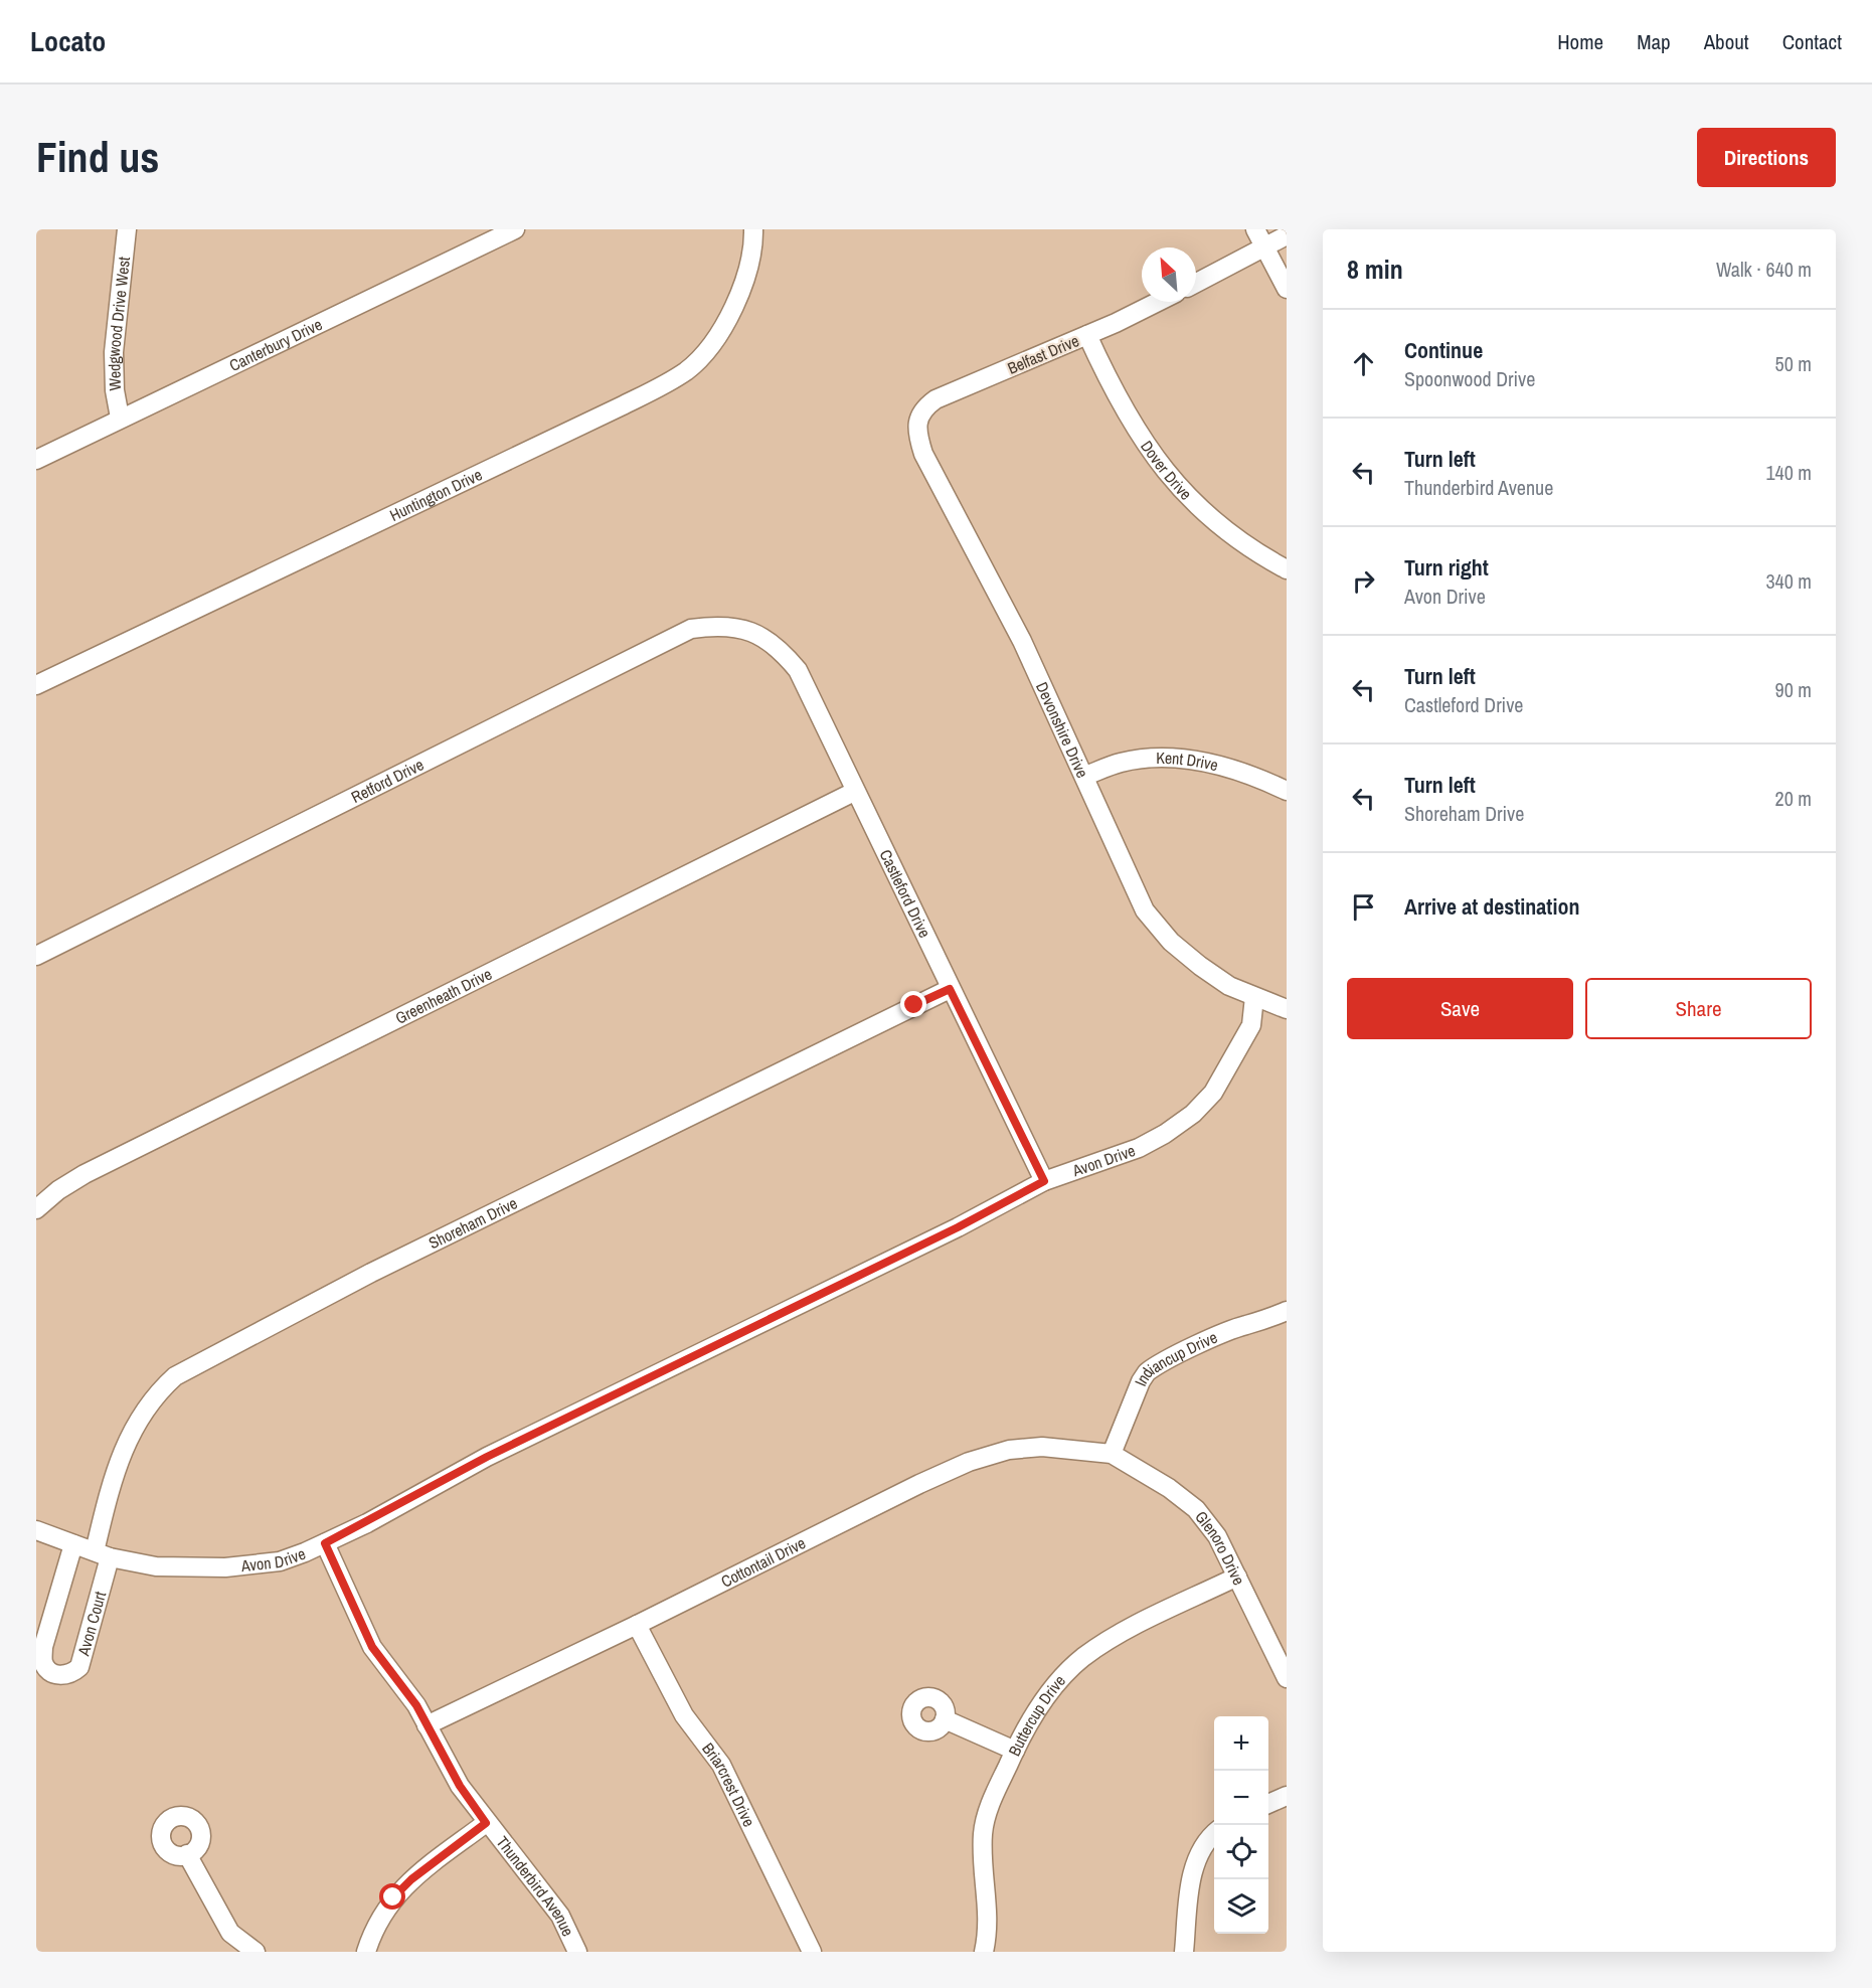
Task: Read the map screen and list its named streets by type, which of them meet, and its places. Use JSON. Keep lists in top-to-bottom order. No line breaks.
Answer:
{"streets":{"street":["Wedgwood Drive West","Canterbury Drive","Belfast Drive","Dover Drive","Huntington Drive","Devonshire Drive","Kent Drive","Retford Drive","Castleford Drive","Greenheath Drive","Avon Drive","Shoreham Drive","Indiancup Drive","Glenoro Drive","Cottontail Drive","Avon Court","Buttercup Drive","Briarcrest Drive","Thunderbird Avenue"]},"crossings":[["Wedgwood Drive West","Canterbury Drive"],["Belfast Drive","Dover Drive"],["Belfast Drive","Devonshire Drive"],["Devonshire Drive","Kent Drive"],["Devonshire Drive","Avon Drive"],["Retford Drive","Castleford Drive"],["Castleford Drive","Greenheath Drive"],["Castleford Drive","Avon Drive"],["Castleford Drive","Shoreham Drive"],["Avon Drive","Shoreham Drive"],["Avon Drive","Avon Court"],["Avon Drive","Thunderbird Avenue"],["Shoreham Drive","Avon Court"],["Indiancup Drive","Glenoro Drive"],["Indiancup Drive","Cottontail Drive"],["Glenoro Drive","Cottontail Drive"],["Glenoro Drive","Buttercup Drive"],["Cottontail Drive","Briarcrest Drive"],["Cottontail Drive","Thunderbird Avenue"]],"north":"top left","page":{"header":"Locato","nav":["Home","Map","About","Contact"],"buttons":["Directions",["Save","Share"]],"title":"Find us","heading":["8 min","Walk · 640 m"],"list":[["Continue","Spoonwood Drive","50 m"],["Turn left","Thunderbird Avenue","140 m"],["Turn right","Avon Drive","340 m"],["Turn left","Castleford Drive","90 m"],["Turn left","Shoreham Drive","20 m"],"Arrive at destination"],"map_buttons":["+","−"]}}
